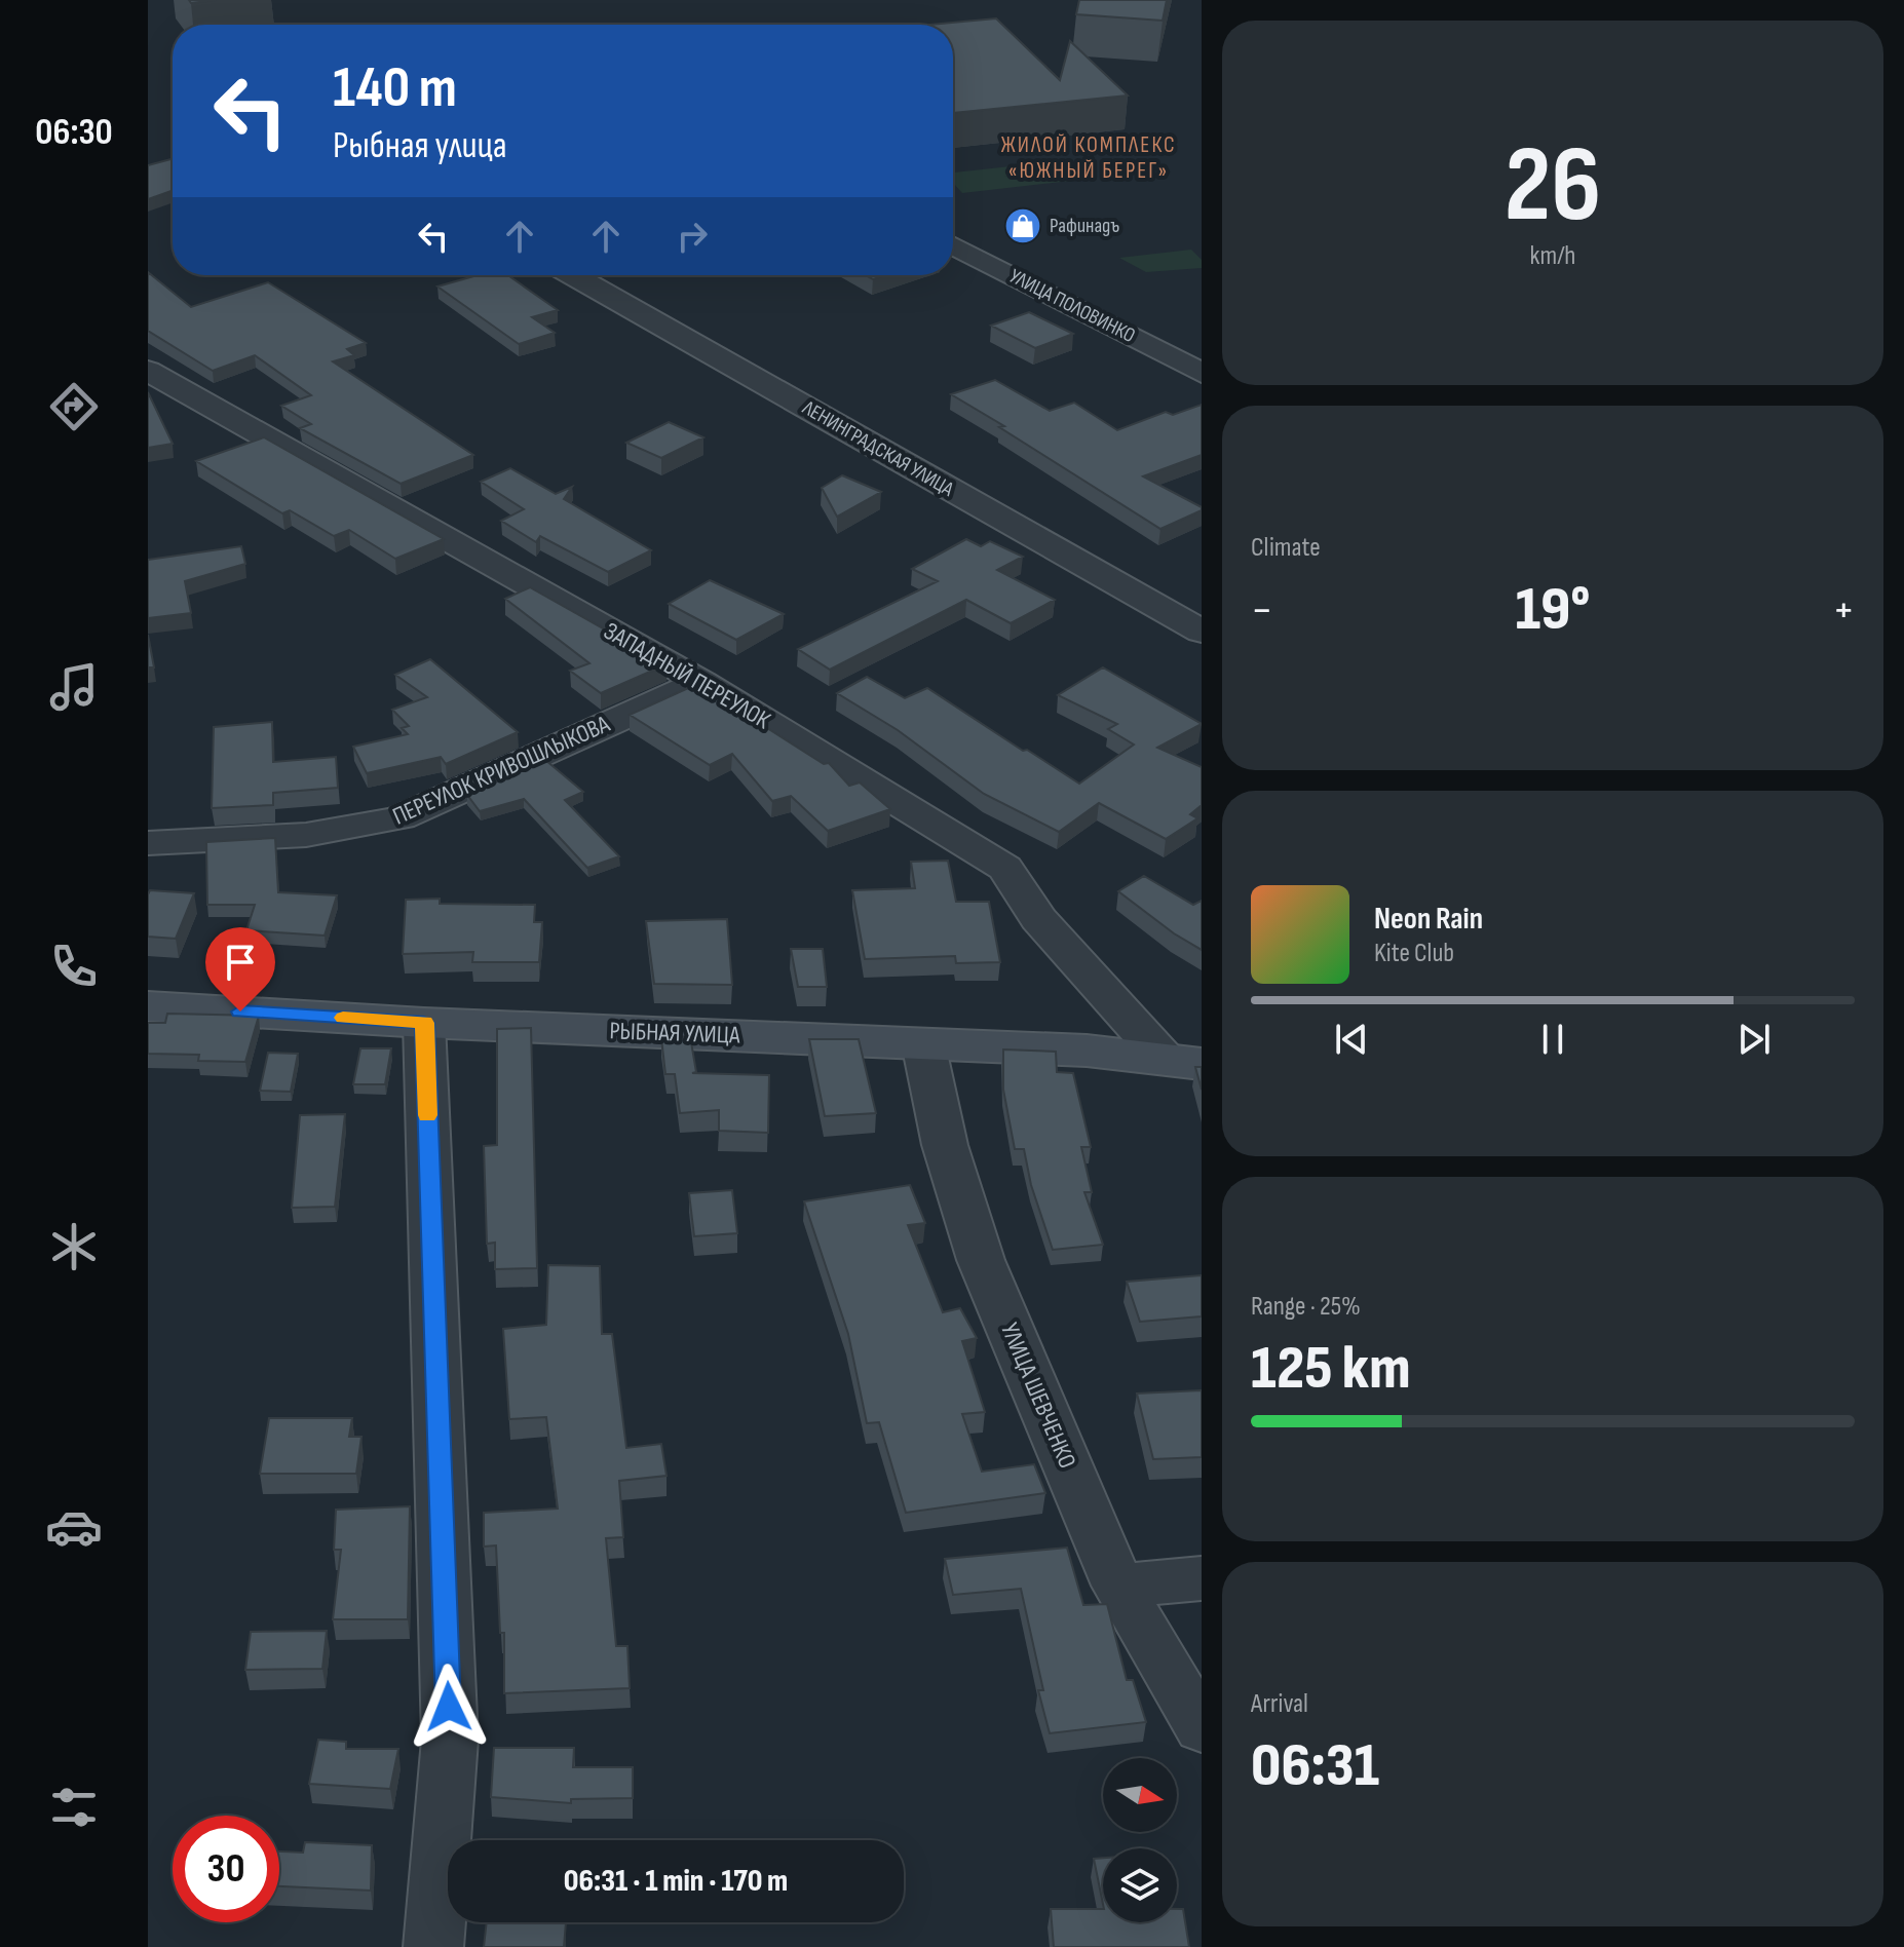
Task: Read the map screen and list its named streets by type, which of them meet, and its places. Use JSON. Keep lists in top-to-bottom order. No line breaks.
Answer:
{"streets":{"street":["УЛИЦА ПОЛОВИНКО","ЛЕНИНГРАДСКАЯ УЛИЦА","ЗАПАДНЫЙ ПЕРЕУЛОК","ПЕРЕУЛОК КРИВОШЛЫКОВА","РЫБНАЯ УЛИЦА","УЛИЦА ШЕВЧЕНКО"]},"crossings":[["ЗАПАДНЫЙ ПЕРЕУЛОК","ПЕРЕУЛОК КРИВОШЛЫКОВА"],["ЗАПАДНЫЙ ПЕРЕУЛОК","РЫБНАЯ УЛИЦА"],["РЫБНАЯ УЛИЦА","УЛИЦА ШЕВЧЕНКО"]],"districts":["ЖИЛОЙ КОМПЛЕКС «ЮЖНЫЙ БЕРЕГ»"],"places":{"shop":["Рафинадъ"]},"north":"right","page":{"tabs":"06:30","tile":[["26","km/h"],"Climate",["Range · 25%","125 km"],["Arrival","06:31"]],"turn":["140 m","Рыбная улица"],"heat":["−","19°","+"],"song":["Neon Rain","Kite Club"],"limit":"30","trip":"06:31 · 1 min · 170 m"}}
